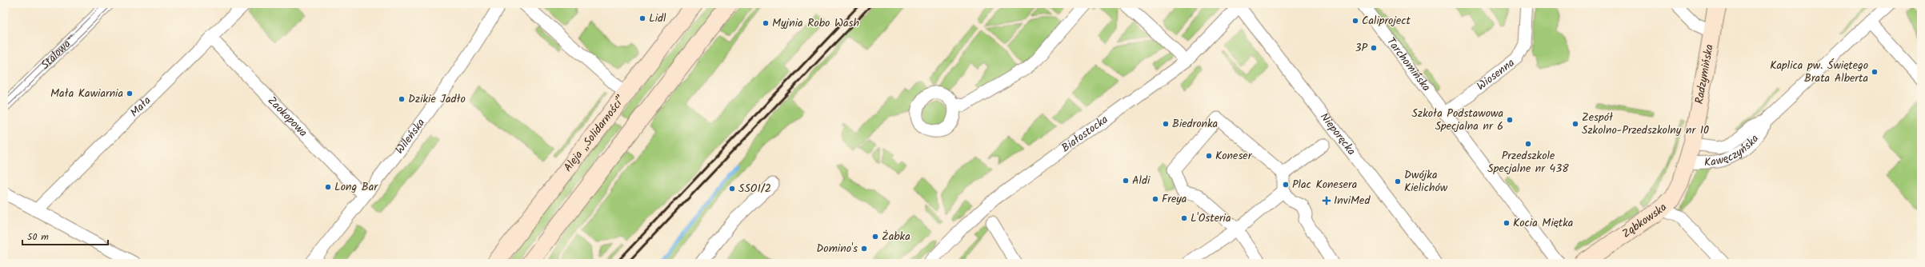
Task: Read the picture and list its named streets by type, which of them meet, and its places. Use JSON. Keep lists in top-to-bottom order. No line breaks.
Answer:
{"streets":{"main road":["Radzymińska","Aleja „Solidarności”","Ząbkowska"],"street":["Stalowa","Tarchomińska","Wiosenna","Mała","Zaokopowa","Białostocka","Nieporęcka","Wileńska","Kawęczyńska"]},"crossings":[["Tarchomińska","Wiosenna"],["Radzymińska","Kawęczyńska"],["Radzymińska","Ząbkowska"],["Mała","Zaokopowa"],["Zaokopowa","Wileńska"],["Białostocka","Nieporęcka"],["Kawęczyńska","Ząbkowska"]],"places":{"other":["Lidl","Caliproject","Myjnia Robo Wash","3P","Kaplica pw. Świętego Brata Alberta","Mała Kawiarnia","Dzikie Jadło","Szkoła Podstawowa Specjalna nr 6","Biedronka","Zespół Szkolno-Przedszkolny nr 10","Przedszkole Specjalne nr 438","Koneser","Aldi","Dwójka Kielichów","Plac Konesera","Long Bar","SSO1/2","Freya","L'Osteria","Kocia Miętka","Żabka","Domino's"],"health":["InviMed"]},"scale_bar":"50 m"}
